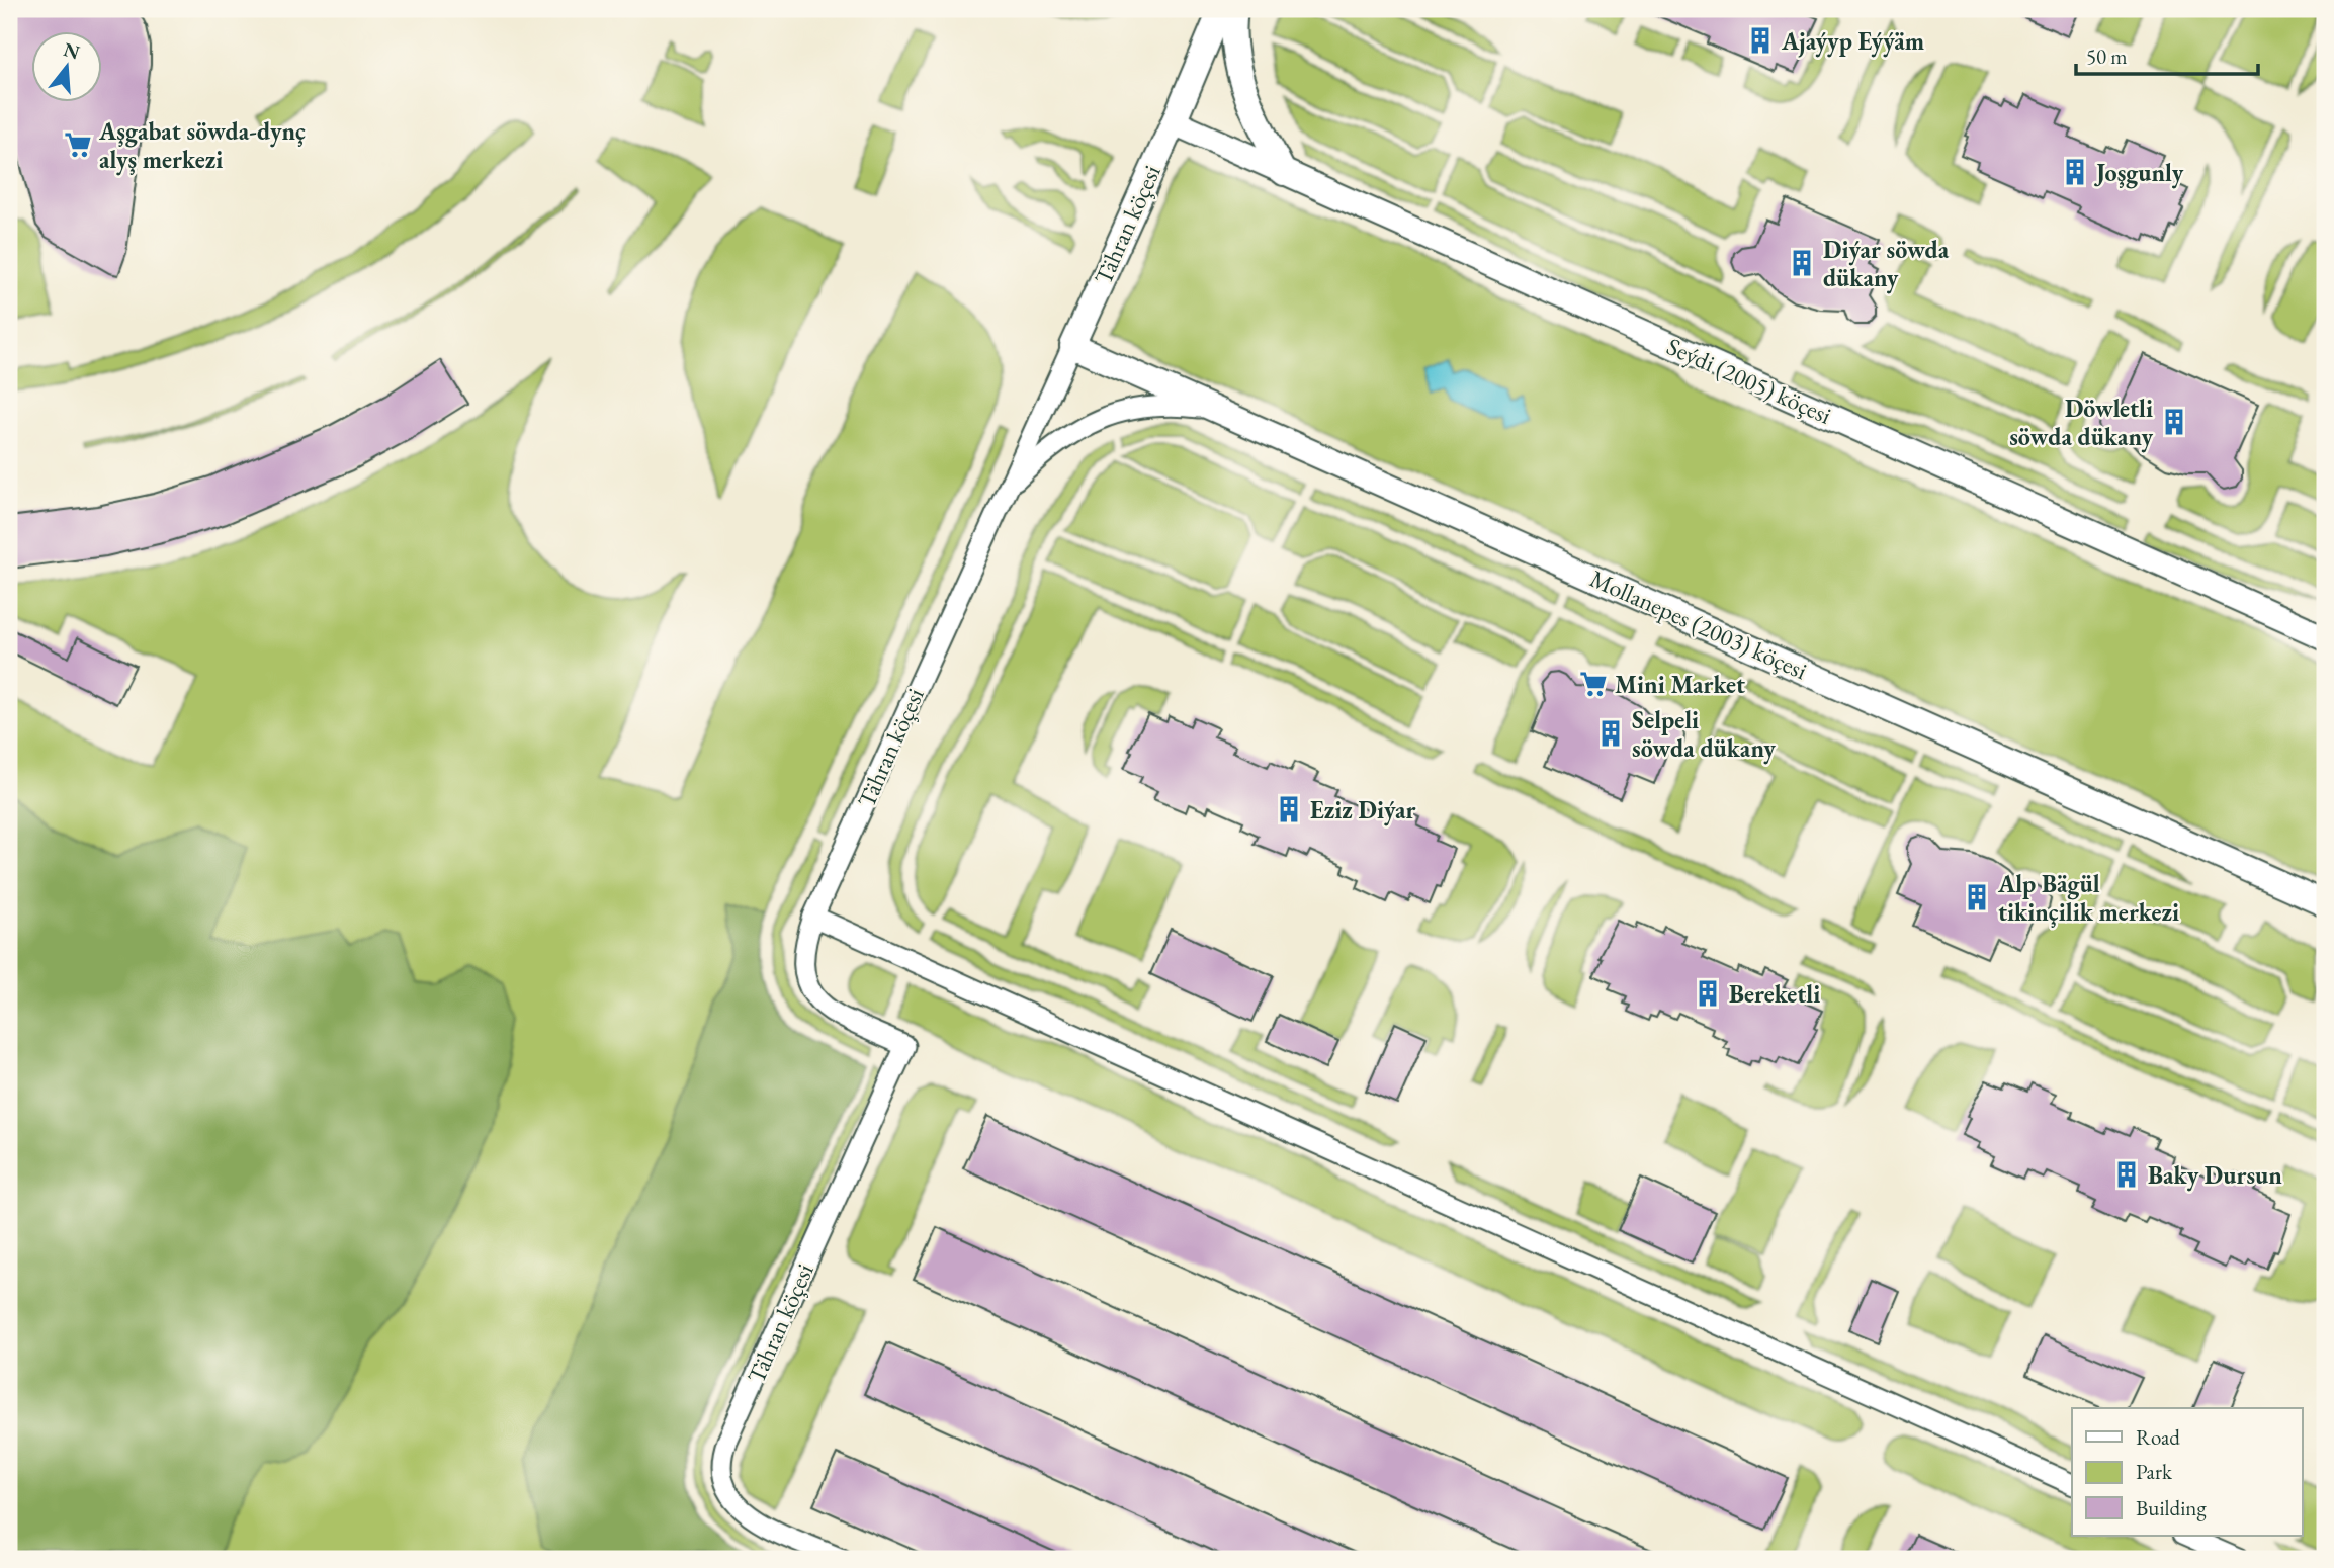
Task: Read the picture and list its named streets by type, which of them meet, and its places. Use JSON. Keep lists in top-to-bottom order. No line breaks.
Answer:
{"streets":{"street":["Tähran köçesi","Seýdi (2005) köçesi","Mollanepes (2003) köçesi"]},"crossings":[["Tähran köçesi","Seýdi (2005) köçesi"],["Tähran köçesi","Mollanepes (2003) köçesi"]],"places":{"building":["Ajaýyp Eýýäm","Joşgunly","Diýar söwda dükany","Döwletli söwda dükany","Selpeli söwda dükany","Eziz Diýar","Alp Bägül tikinçilik merkezi","Bereketli","Baky Dursun"],"supermarket":["Aşgabat söwda-dynç alyş merkezi","Mini Market"]},"legend":["Road","Park","Building"],"scale_bar":"50 m","north":"top"}
